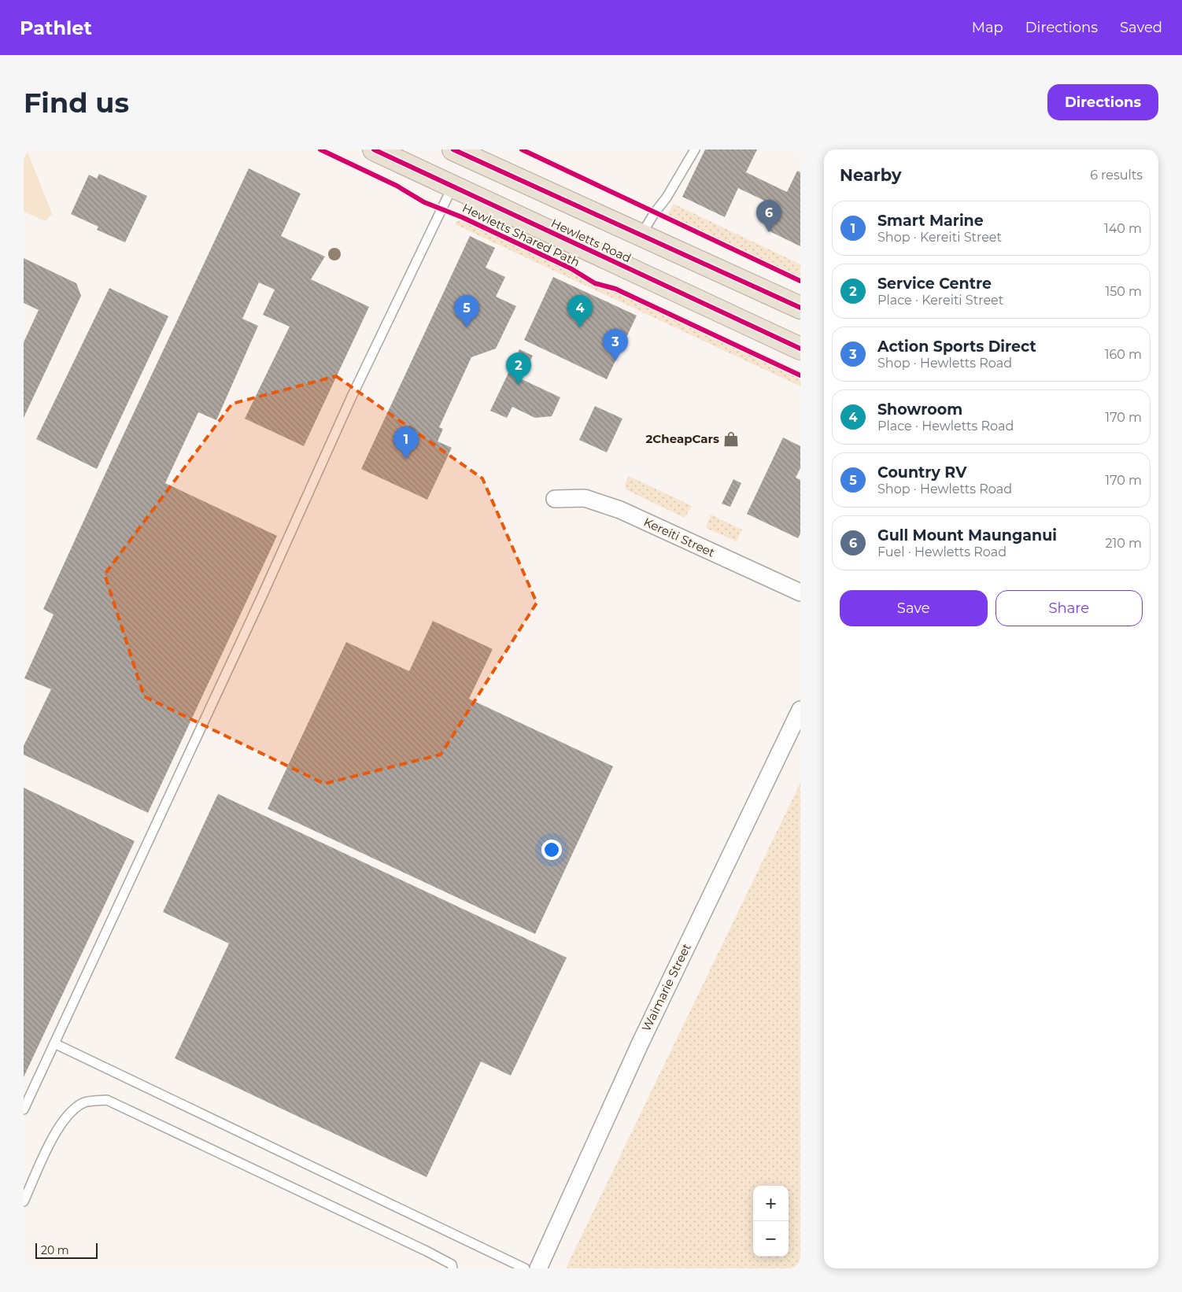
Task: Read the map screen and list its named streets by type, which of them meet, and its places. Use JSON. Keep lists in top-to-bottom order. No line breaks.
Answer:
{"streets":{"highway":["Hewletts Road"],"street":["Kereiti Street","Waimarie Street"],"cycle path":["Hewletts Shared Path"]},"places":{"shop":["2CheapCars"]},"scale_bar":"20 m","page":{"header":"Pathlet","nav":["Map","Directions","Saved"],"buttons":["Directions",["Save","Share"]],"title":"Find us","heading":["Nearby","6 results"],"pins":["6","4","5","3","2","1"],"list":[{"mark":"1","name":"Smart Marine","note":"Shop · Kereiti Street","value":"140 m"},{"mark":"2","name":"Service Centre","note":"Place · Kereiti Street","value":"150 m"},{"mark":"3","name":"Action Sports Direct","note":"Shop · Hewletts Road","value":"160 m"},{"mark":"4","name":"Showroom","note":"Place · Hewletts Road","value":"170 m"},{"mark":"5","name":"Country RV","note":"Shop · Hewletts Road","value":"170 m"},{"mark":"6","name":"Gull Mount Maunganui","note":"Fuel · Hewletts Road","value":"210 m"}],"map_buttons":["+","−"],"scale":"20 m"}}
